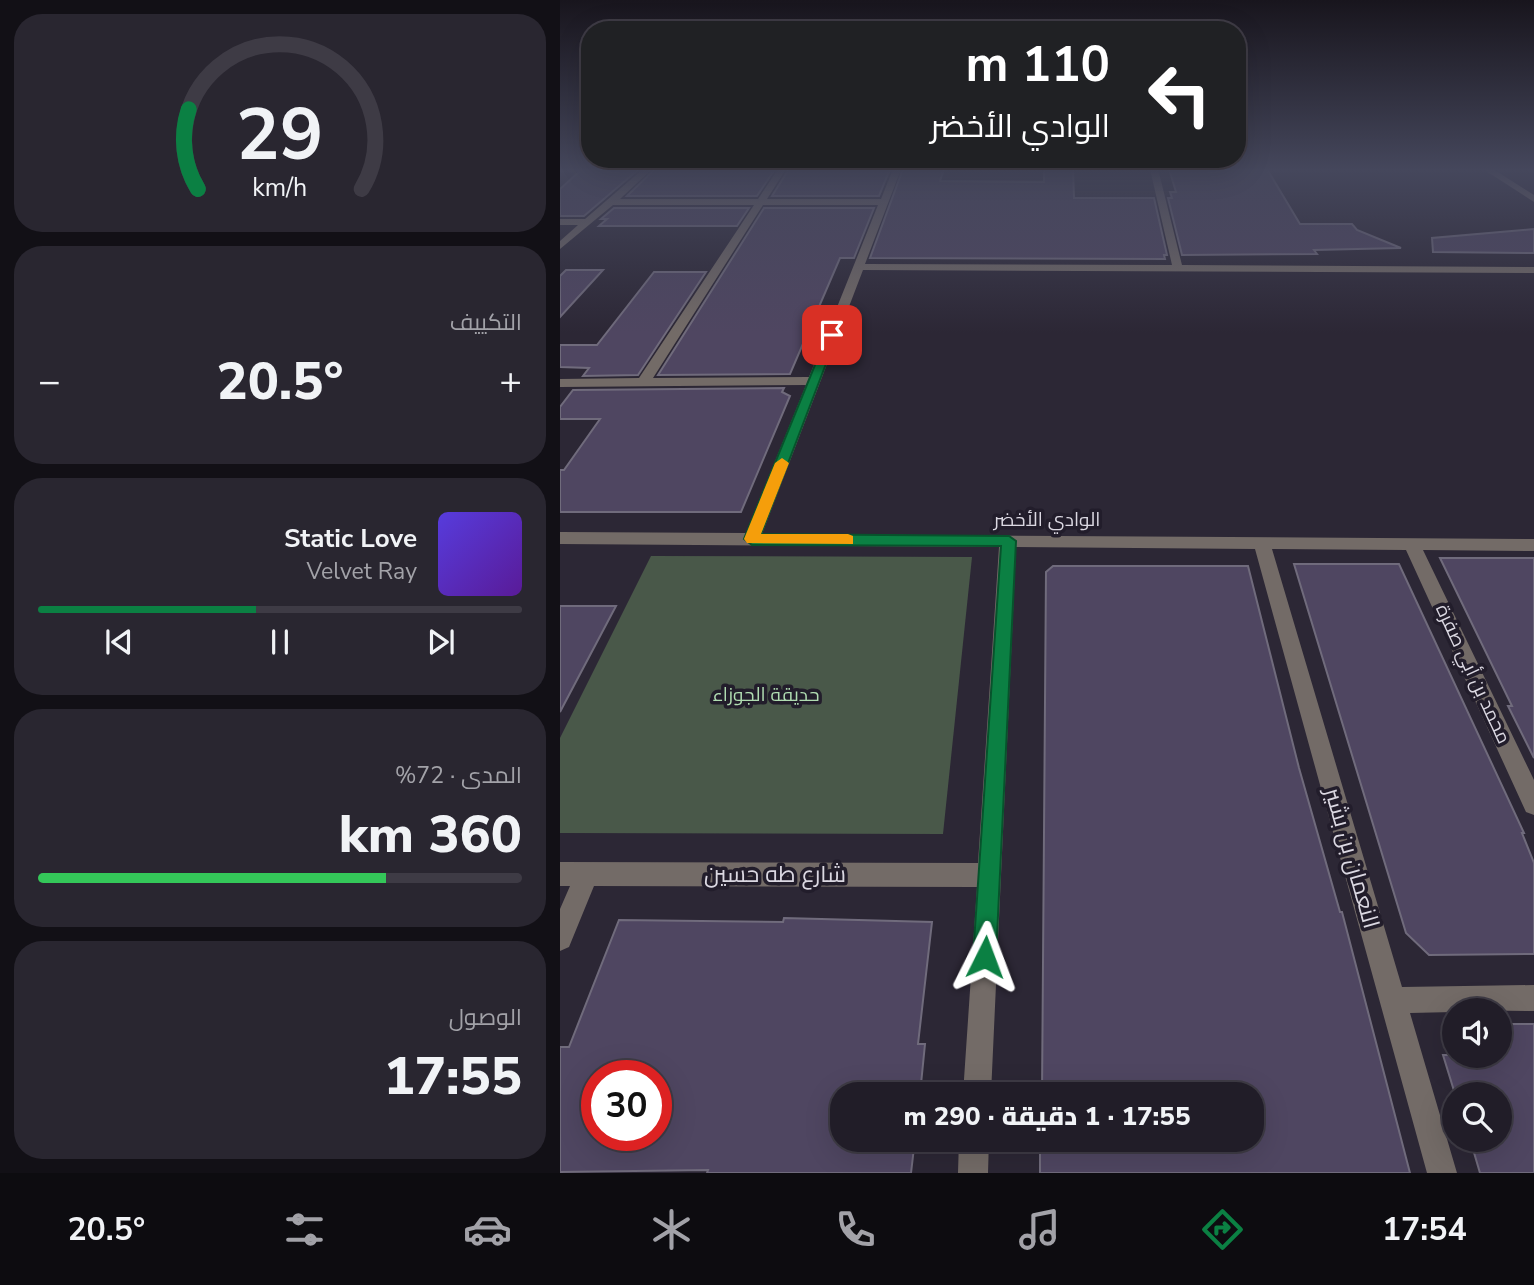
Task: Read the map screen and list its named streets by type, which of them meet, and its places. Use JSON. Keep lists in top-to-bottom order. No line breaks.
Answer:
{"streets":{"street":["الوادي الأخضر","محمد بن أبي صفرة","النعمان بن بشير","شارع طه حسين"]},"crossings":[["الوادي الأخضر","محمد بن أبي صفرة"],["الوادي الأخضر","النعمان بن بشير"]],"parks":["حديقة الجوزاء"],"page":{"turn":["110 m","الوادي الأخضر"],"tile":["التكييف",["المدى · 72%","360 km"],["الوصول","17:55"]],"heat":["−","20.5°","+"],"song":["Static Love","Velvet Ray"],"limit":"30","trip":"17:55 · 1 دقيقة · 290 m","tabs":["17:54","20.5°"],"gauge":["29","km/h"]}}
